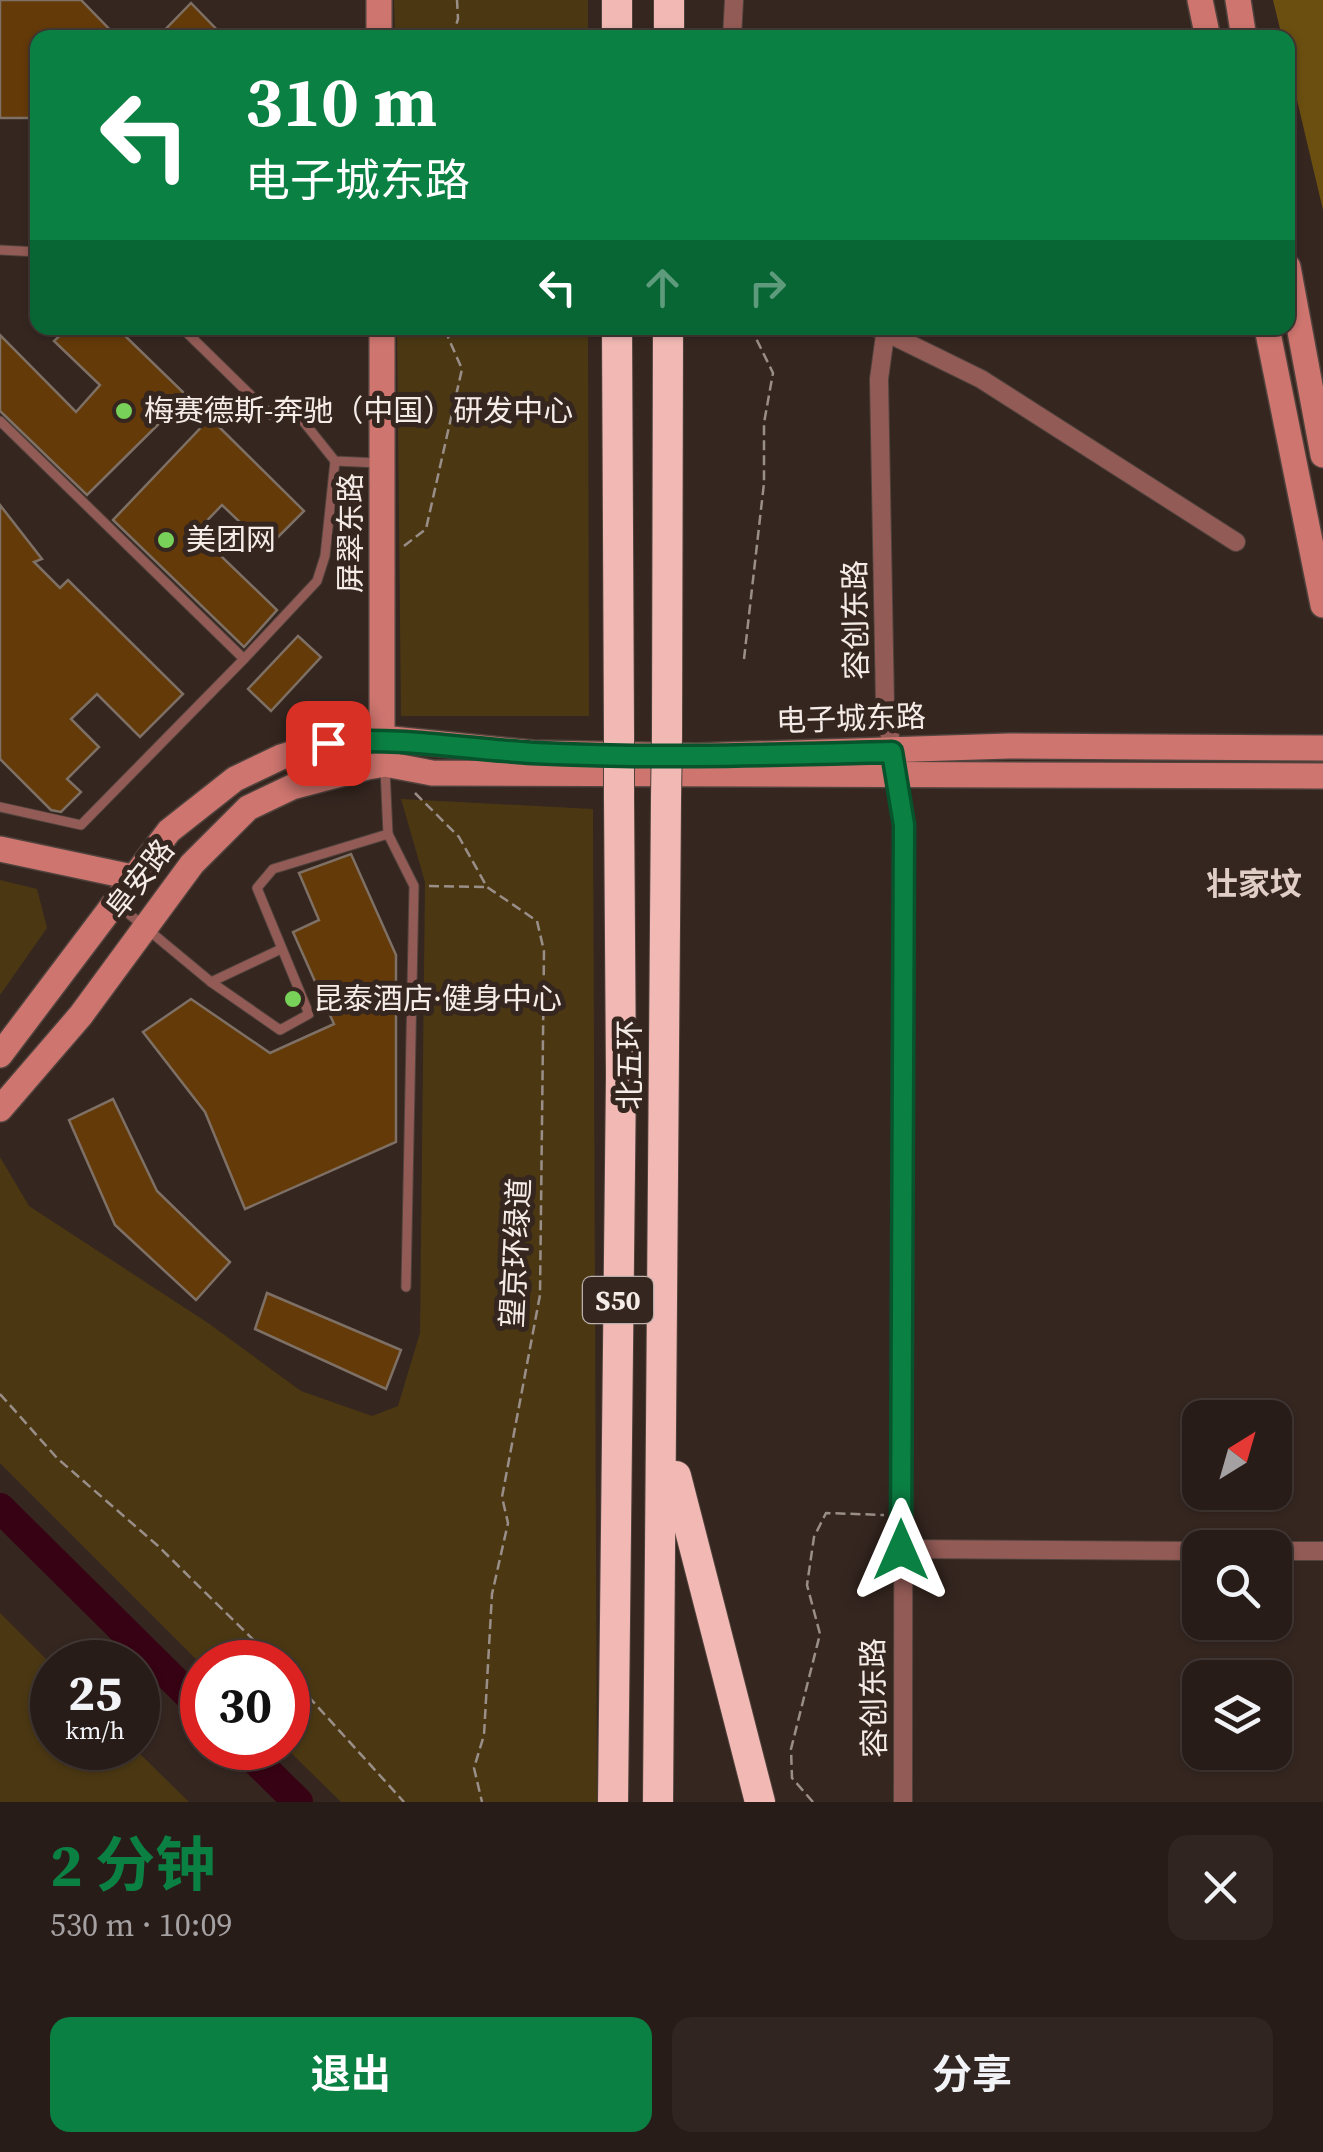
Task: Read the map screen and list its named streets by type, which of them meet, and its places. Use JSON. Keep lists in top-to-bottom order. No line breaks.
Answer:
{"streets":{"highway":["北五环","S50"],"main road":["屏翠东路","电子城东路","阜安路"],"street":["容创东路"],"path":["望京环绿道"]},"crossings":[["屏翠东路","电子城东路"],["屏翠东路","阜安路"],["容创东路","电子城东路"],["电子城东路","阜安路"],["电子城东路","望京环绿道"],["阜安路","望京环绿道"]],"districts":["壮家坟"],"places":["梅赛德斯-奔驰（中国）研发中心","美团网","昆泰酒店·健身中心"],"north":"top right","page":{"turn":["310 m","电子城东路"],"speed":"25 km/h","limit":"30","heading":["2 分钟","530 m · 10:09"],"buttons":["退出","分享"]}}
